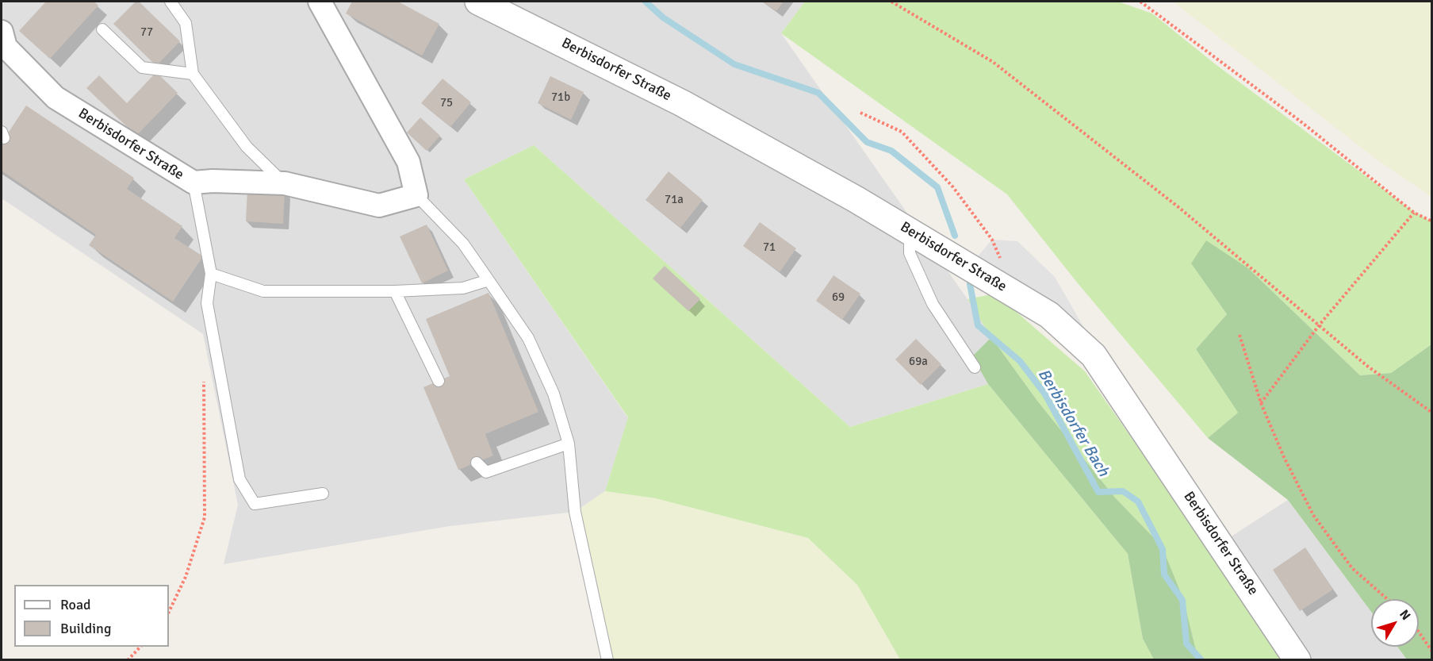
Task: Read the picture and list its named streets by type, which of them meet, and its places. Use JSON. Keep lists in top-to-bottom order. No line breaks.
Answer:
{"streets":{"street":["Berbisdorfer Straße"]},"water":["Berbisdorfer Bach"],"house_numbers":["77","71b","75","71a","71","69","69a"],"legend":["Road","Building"],"north":"top right"}
